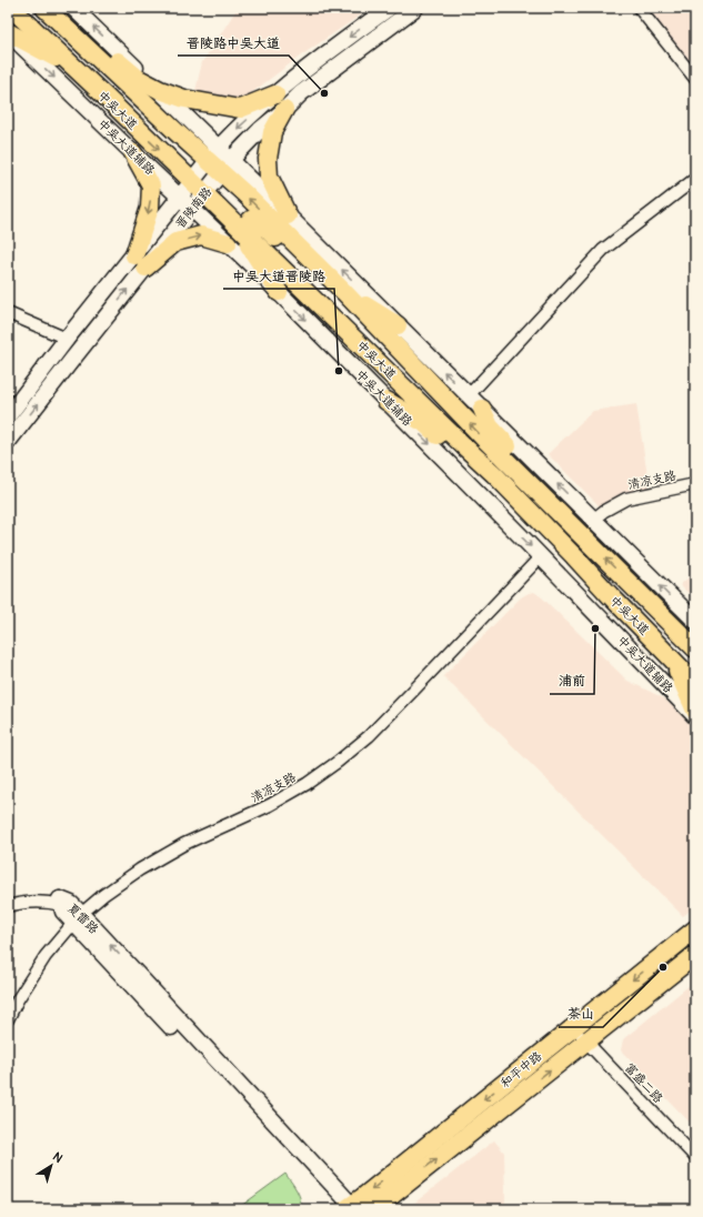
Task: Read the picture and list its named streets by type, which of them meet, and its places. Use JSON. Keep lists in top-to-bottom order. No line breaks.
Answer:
{"streets":{"main road":["中吴大道","中吴大道辅路","晋陵南路","夏雷路","和平中路"],"street":["清凉支路","富盛二路"]},"crossings":[["中吴大道","晋陵南路"],["中吴大道辅路","晋陵南路"],["中吴大道辅路","清凉支路"],["清凉支路","夏雷路"],["夏雷路","和平中路"],["和平中路","富盛二路"]],"places":["晋陵路中吴大道","中吴大道晋陵路","浦前","茶山"],"north":"top right"}
